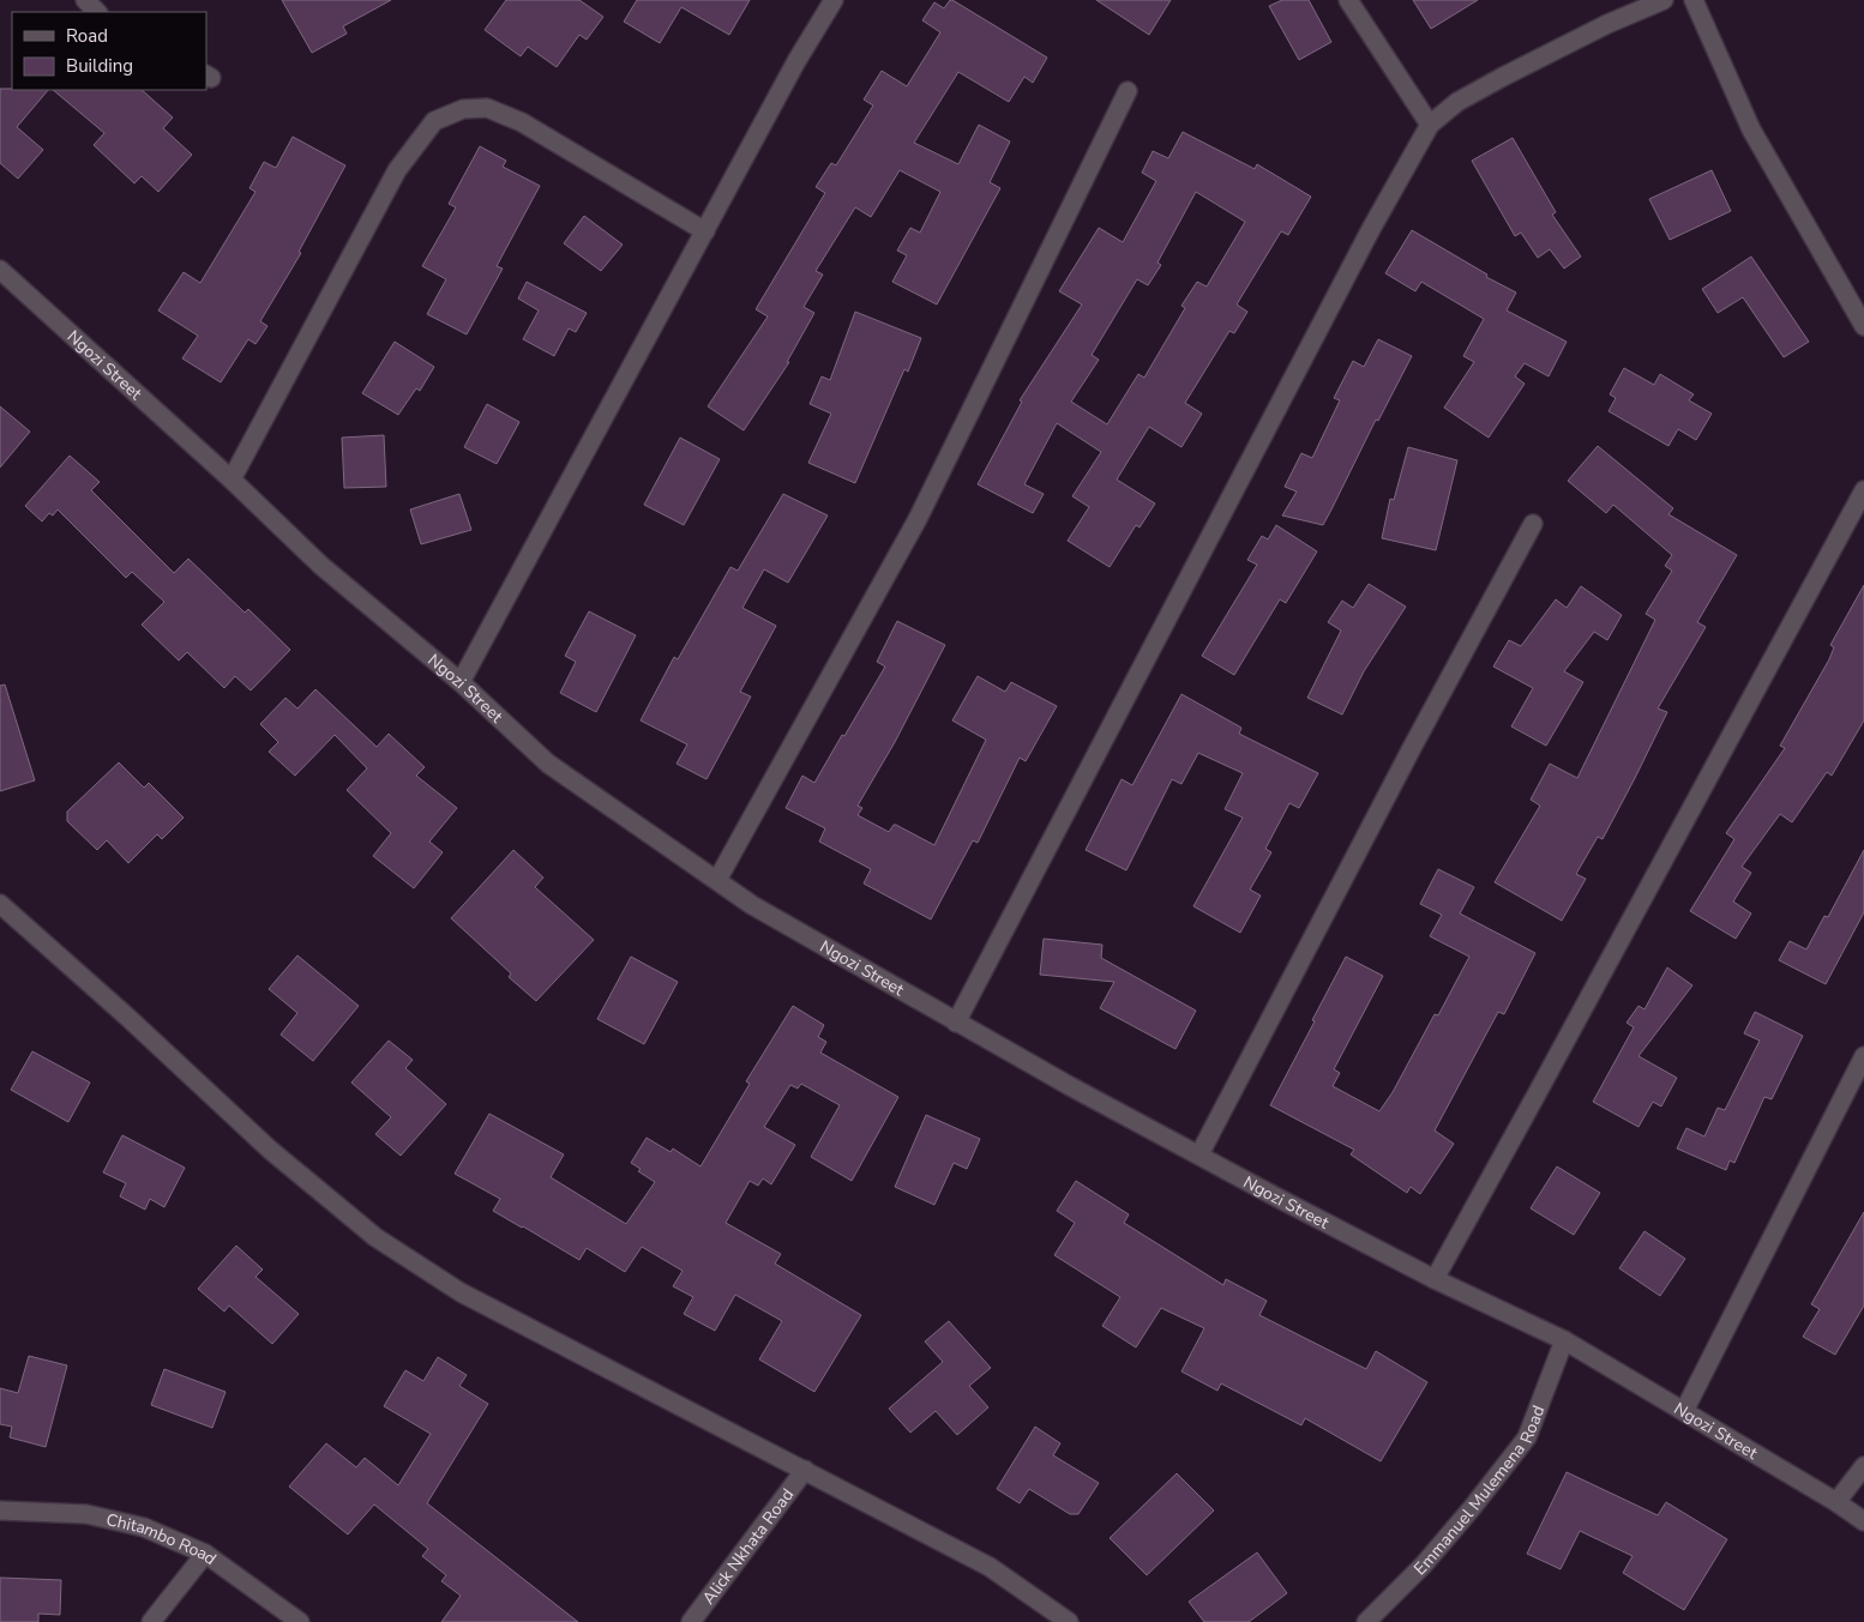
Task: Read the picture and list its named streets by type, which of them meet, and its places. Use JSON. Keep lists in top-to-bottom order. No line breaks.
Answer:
{"streets":{"street":["Ngozi Street","Emmanuel Mulemena Road","Chitambo Road","Alick Nkhata Road"]},"crossings":[["Ngozi Street","Emmanuel Mulemena Road"]],"legend":["Road","Building"]}
